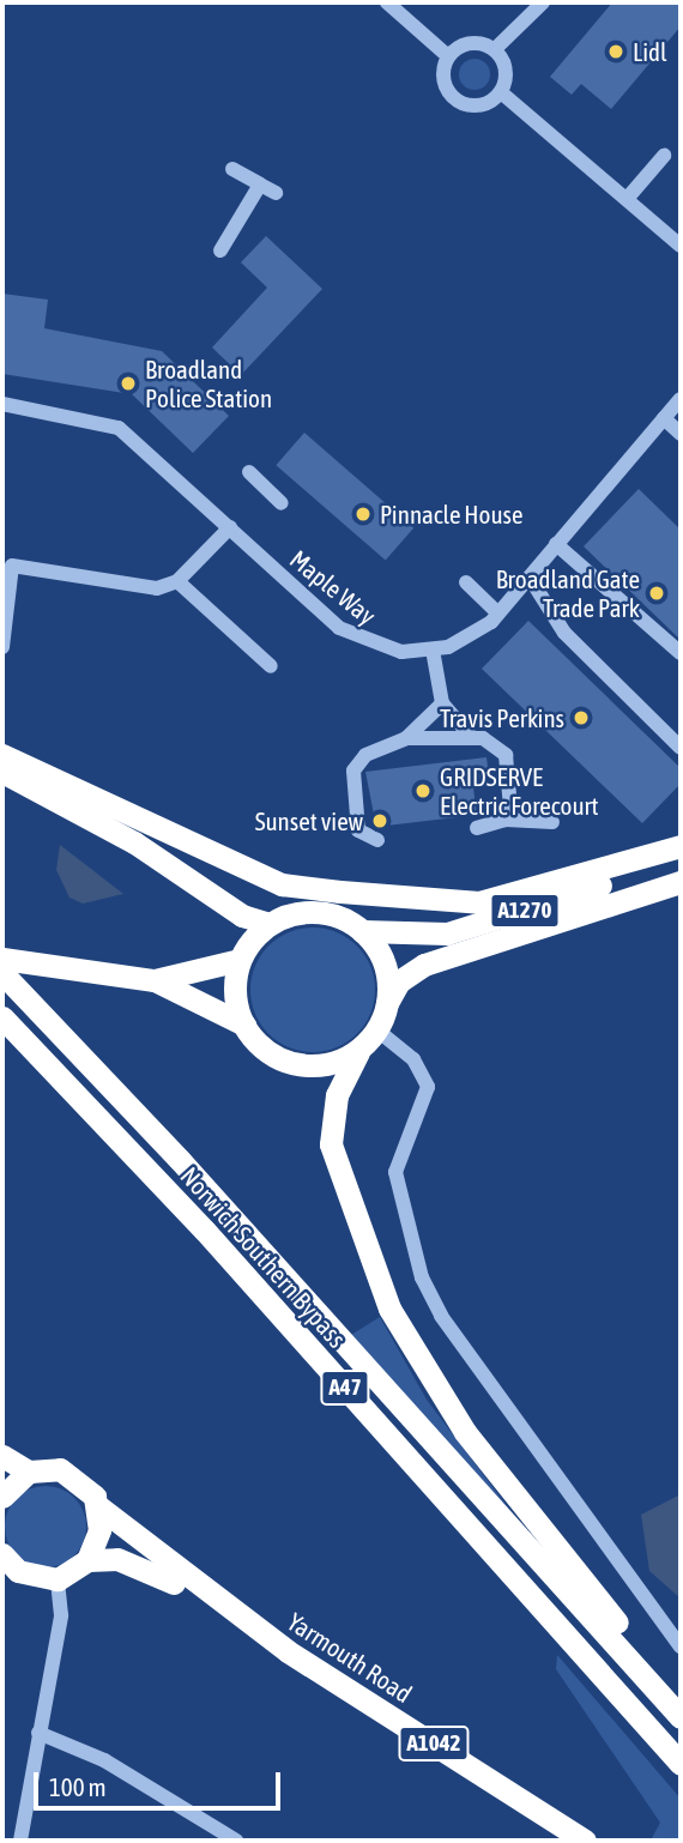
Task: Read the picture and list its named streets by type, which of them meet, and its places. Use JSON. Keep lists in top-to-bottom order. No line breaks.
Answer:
{"streets":{"highway":["A1270","Norwich Southern Bypass","A47","Yarmouth Road","A1042"],"street":["Maple Way"]},"places":["Lidl","Broadland Police Station","Pinnacle House","Broadland Gate Trade Park","Travis Perkins","GRIDSERVE Electric Forecourt","Sunset view"],"scale_bar":"100 m"}
